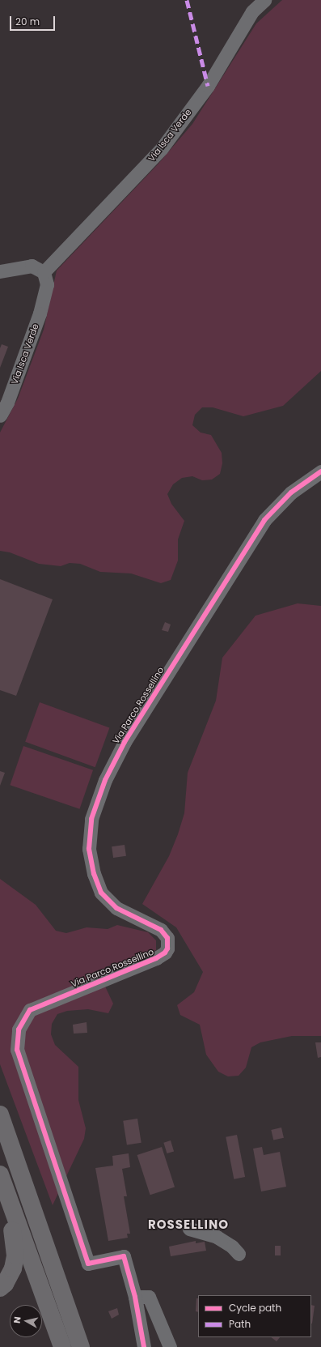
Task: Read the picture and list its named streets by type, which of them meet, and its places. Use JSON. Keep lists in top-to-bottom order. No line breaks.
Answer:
{"streets":{"street":["Via Isca Verde","Via Parco Rossellino"]},"districts":["ROSSELLINO"],"legend":["Cycle path","Path"],"scale_bar":"20 m","north":"left"}
